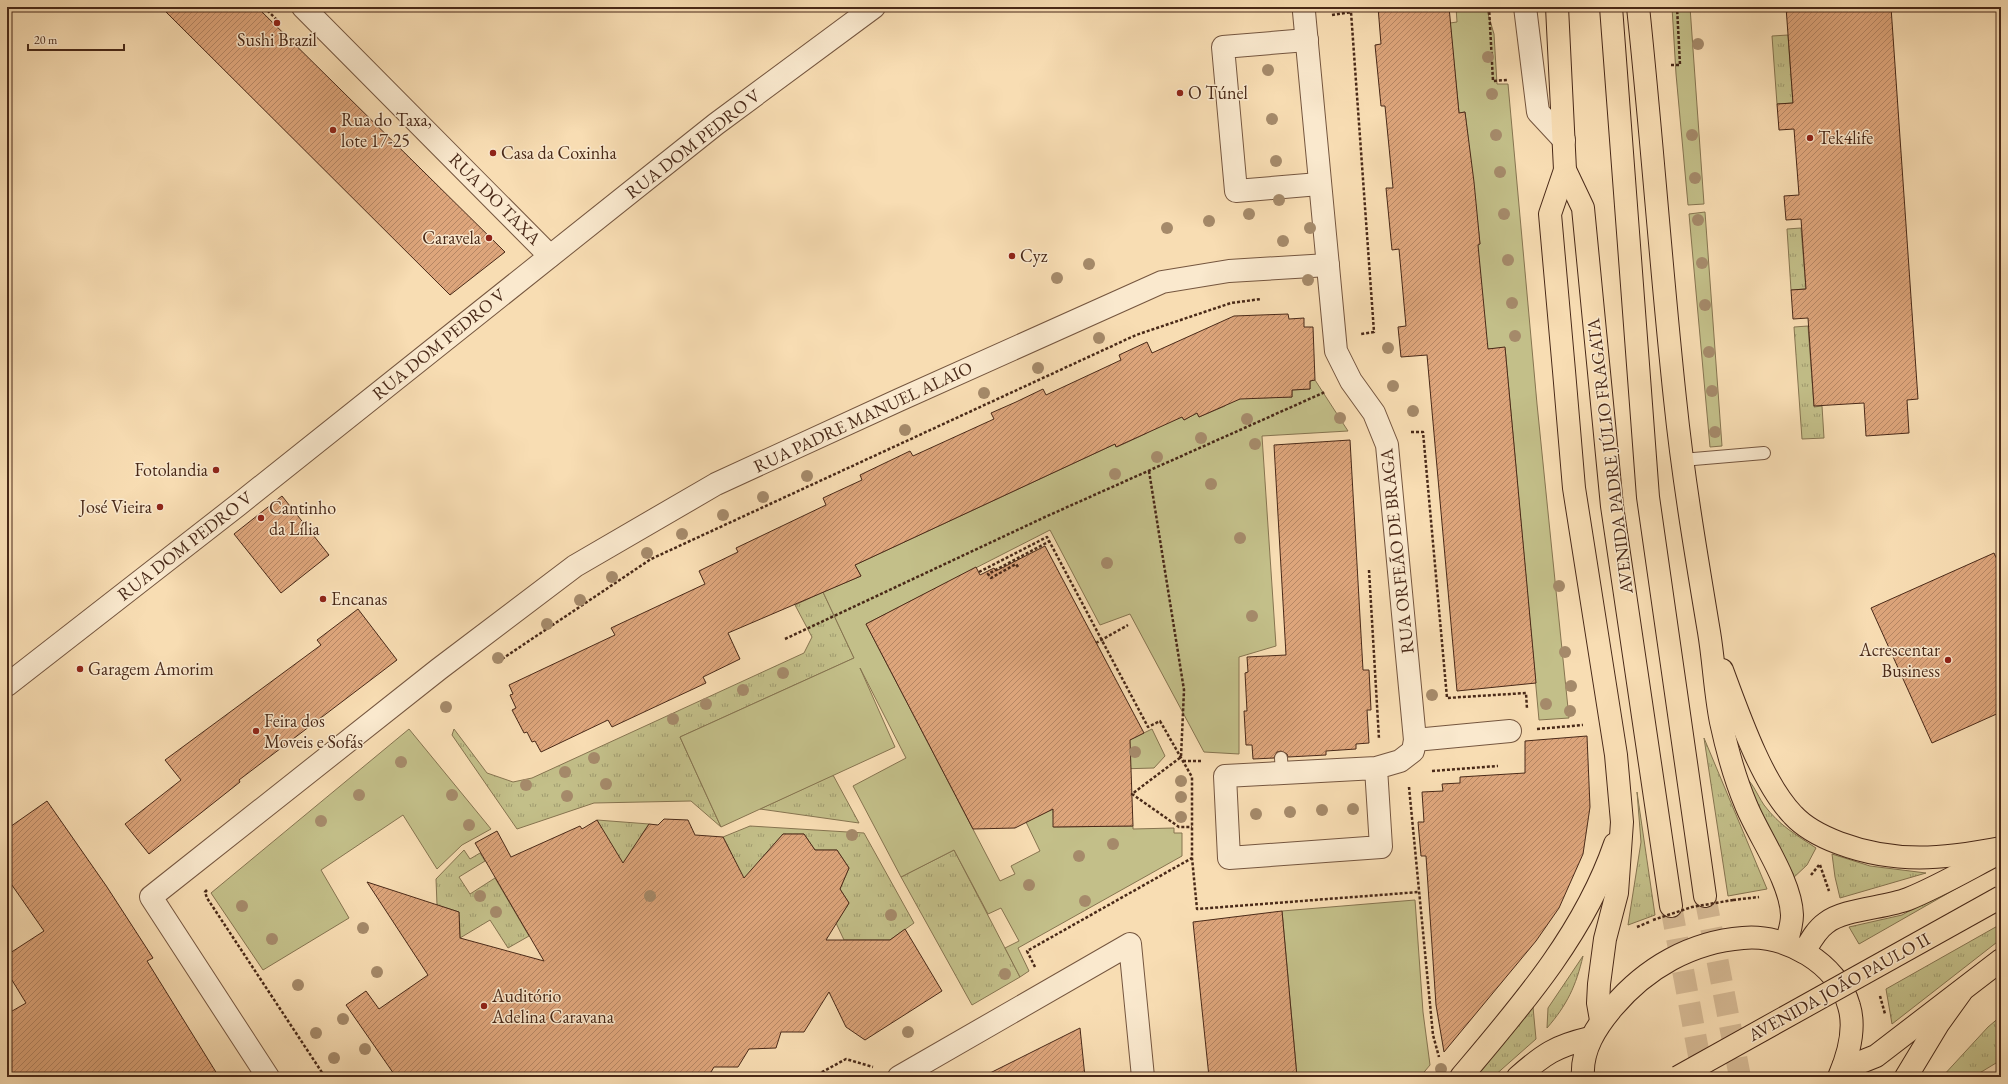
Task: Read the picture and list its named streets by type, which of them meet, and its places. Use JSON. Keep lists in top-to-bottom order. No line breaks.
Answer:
{"streets":{"main road":["AVENIDA PADRE JÚLIO FRAGATA","AVENIDA JOÃO PAULO II"],"street":["RUA DOM PEDRO V","RUA DO TAXA","RUA PADRE MANUEL ALAIO","RUA ORFEÃO DE BRAGA"]},"crossings":[["RUA DOM PEDRO V","RUA DO TAXA"],["RUA PADRE MANUEL ALAIO","RUA ORFEÃO DE BRAGA"]],"places":["Sushi Brazil","O Túnel","Rua do Taxa, lote 17-25","Tek4life","Casa da Coxinha","Caravela","Cyz","Fotolandia","José Vieira","Cantinho da Lília","Encanas","Acrescentar Business","Garagem Amorim","Feira dos Moveis e Sofás","Auditório Adelina Caravana"],"scale_bar":"20 m"}
